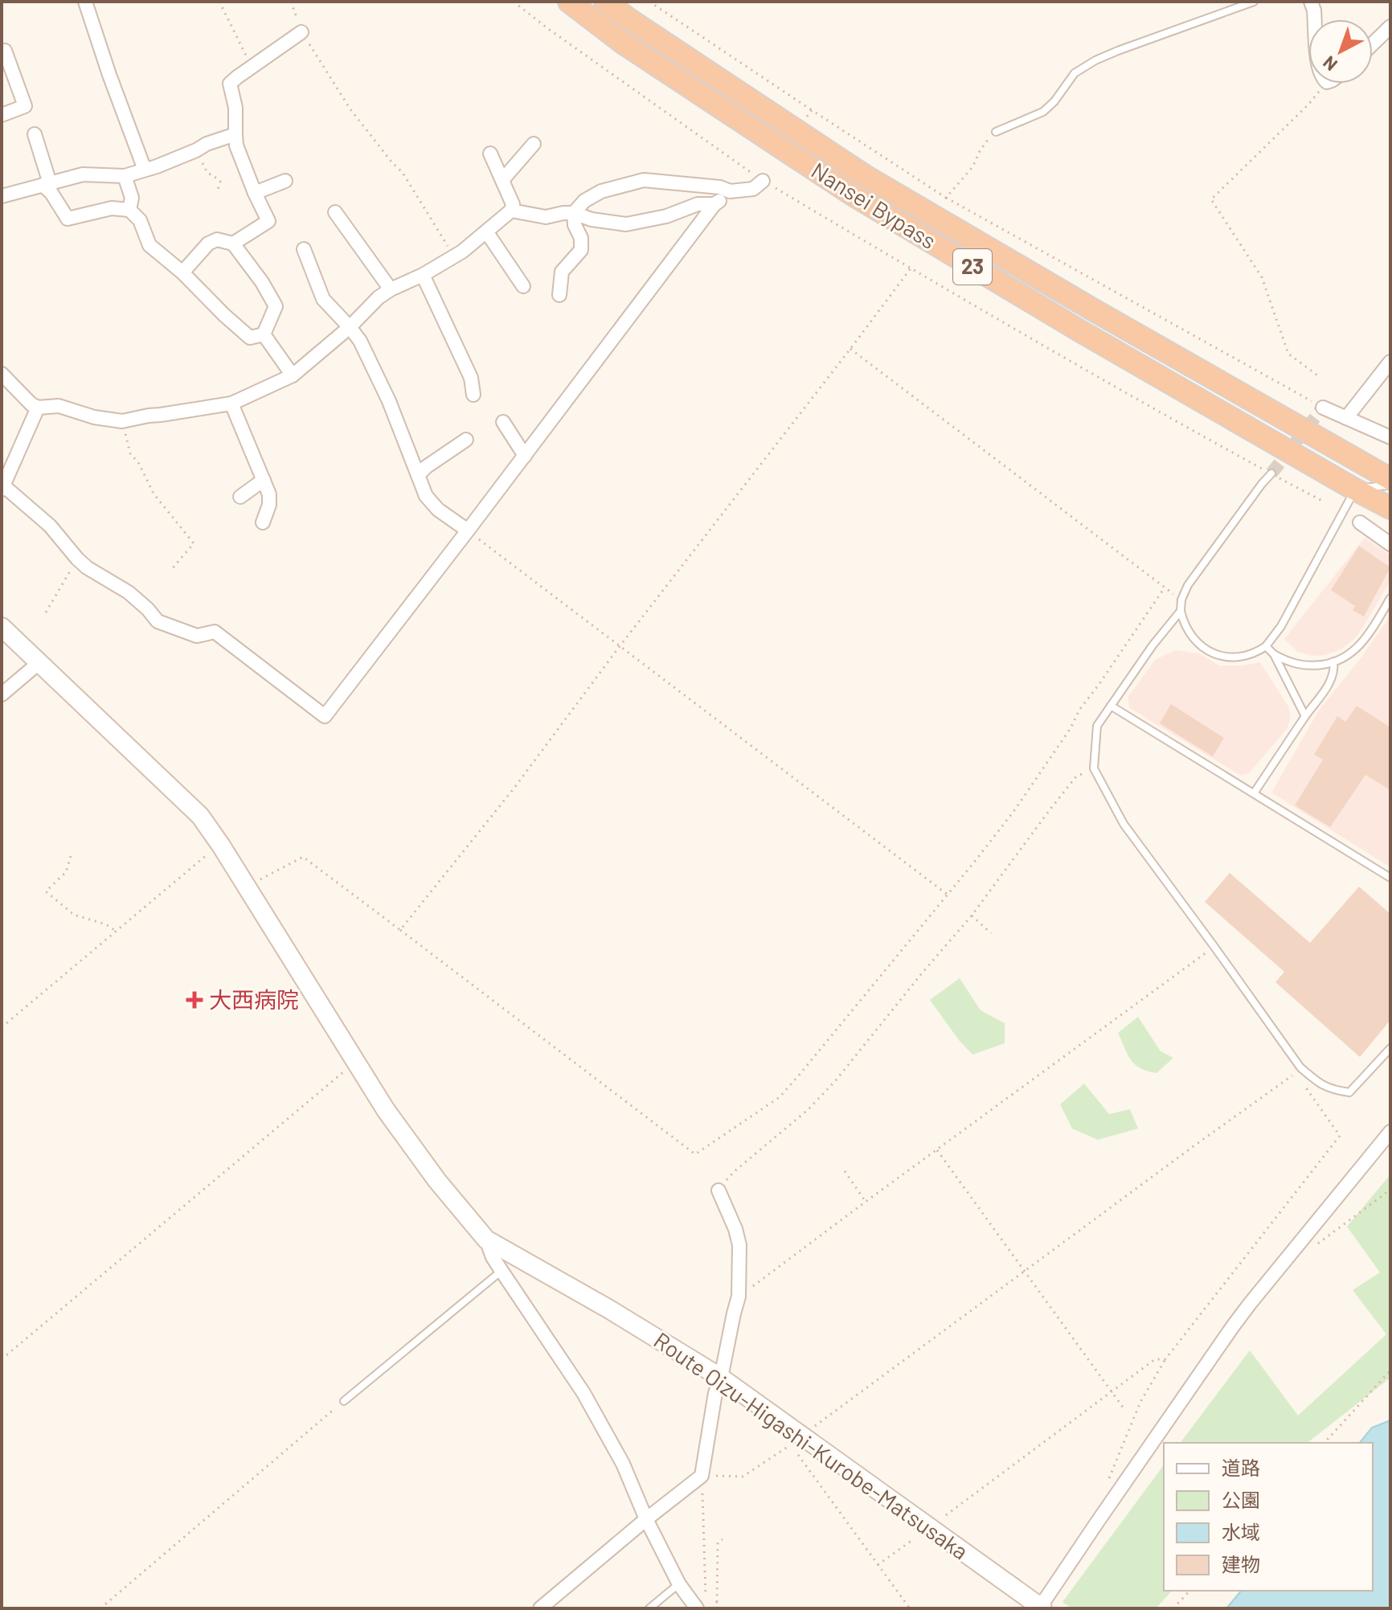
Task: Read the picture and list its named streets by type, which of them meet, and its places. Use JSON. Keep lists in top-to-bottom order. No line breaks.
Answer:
{"streets":{"highway":["Nansei Bypass","23"],"main road":["Route Oizu-Higashi-Kurobe-Matsusaka"]},"places":{"health":["大西病院"]},"legend":["道路","公園","水域","建物"],"north":"bottom left"}
